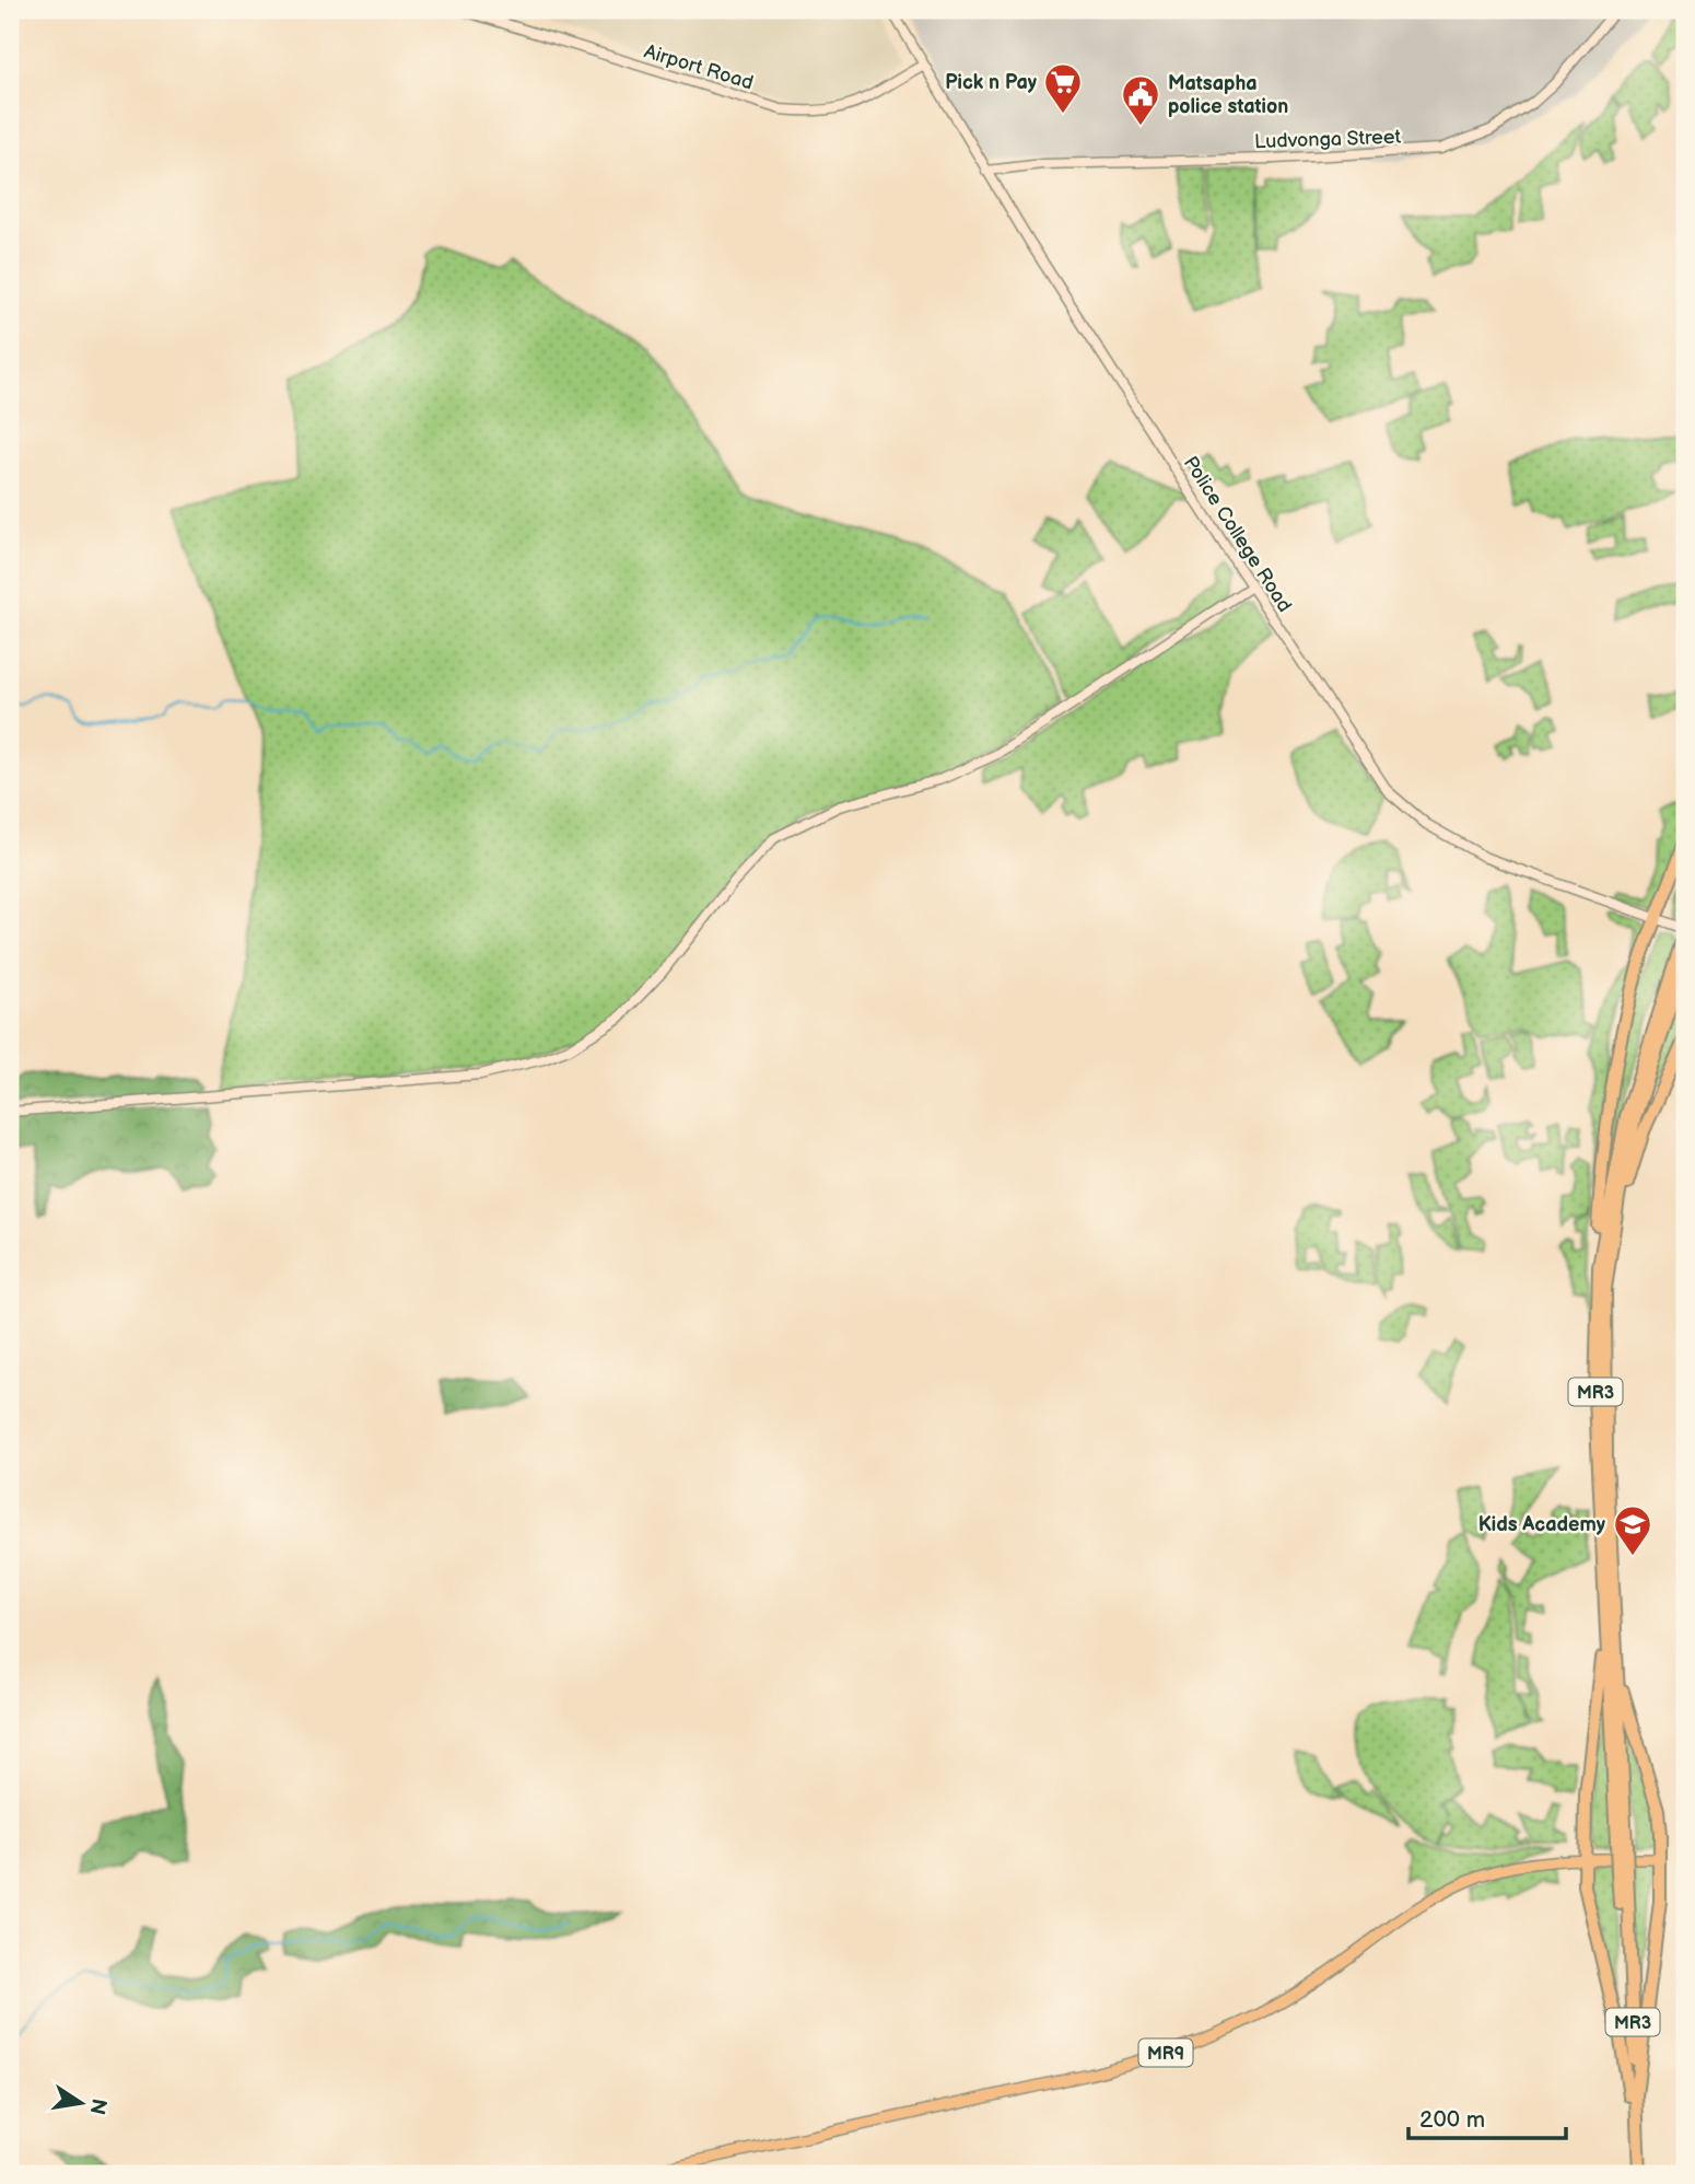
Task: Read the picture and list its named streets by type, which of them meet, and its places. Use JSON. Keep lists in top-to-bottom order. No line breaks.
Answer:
{"streets":{"highway":["MR3"],"main road":["MR9"],"street":["Airport Road","Ludvonga Street","Police College Road"]},"crossings":[["Airport Road","Police College Road"],["Ludvonga Street","Police College Road"],["Police College Road","MR3"]],"places":{"supermarket":["Pick n Pay"],"public building":["Matsapha police station"],"school or university":["Kids Academy"]},"scale_bar":"200 m","north":"right"}
